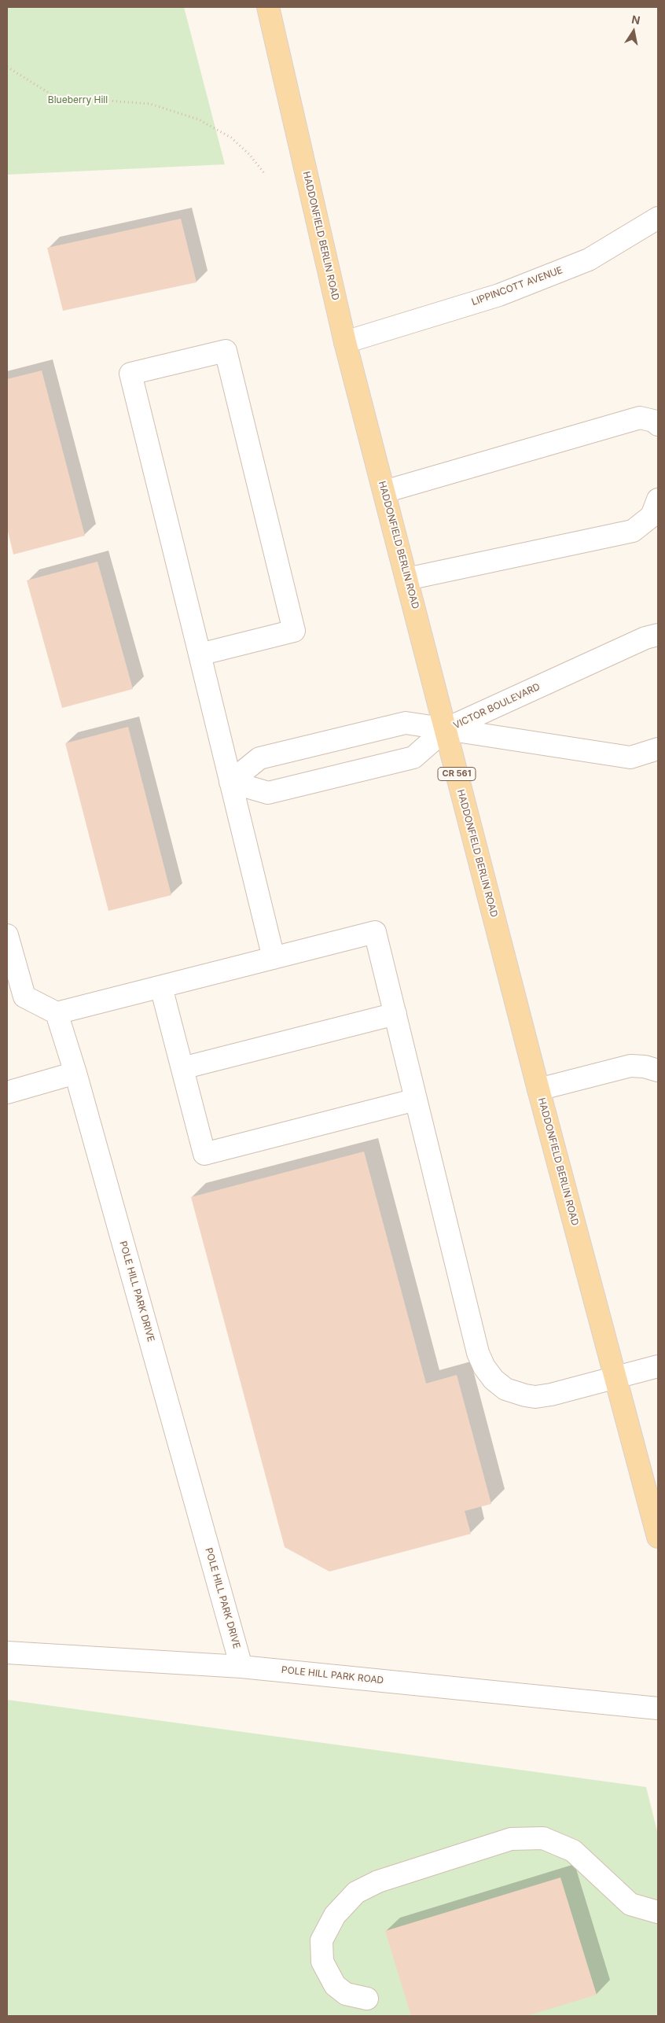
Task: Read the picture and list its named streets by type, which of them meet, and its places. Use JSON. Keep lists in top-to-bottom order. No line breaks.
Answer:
{"streets":{"main road":["HADDONFIELD BERLIN ROAD","CR 561"],"street":["LIPPINCOTT AVENUE","VICTOR BOULEVARD","POLE HILL PARK DRIVE","POLE HILL PARK ROAD"]},"crossings":[["HADDONFIELD BERLIN ROAD","LIPPINCOTT AVENUE"],["HADDONFIELD BERLIN ROAD","VICTOR BOULEVARD"],["POLE HILL PARK DRIVE","POLE HILL PARK ROAD"]],"parks":["Blueberry Hill"],"north":"top"}
